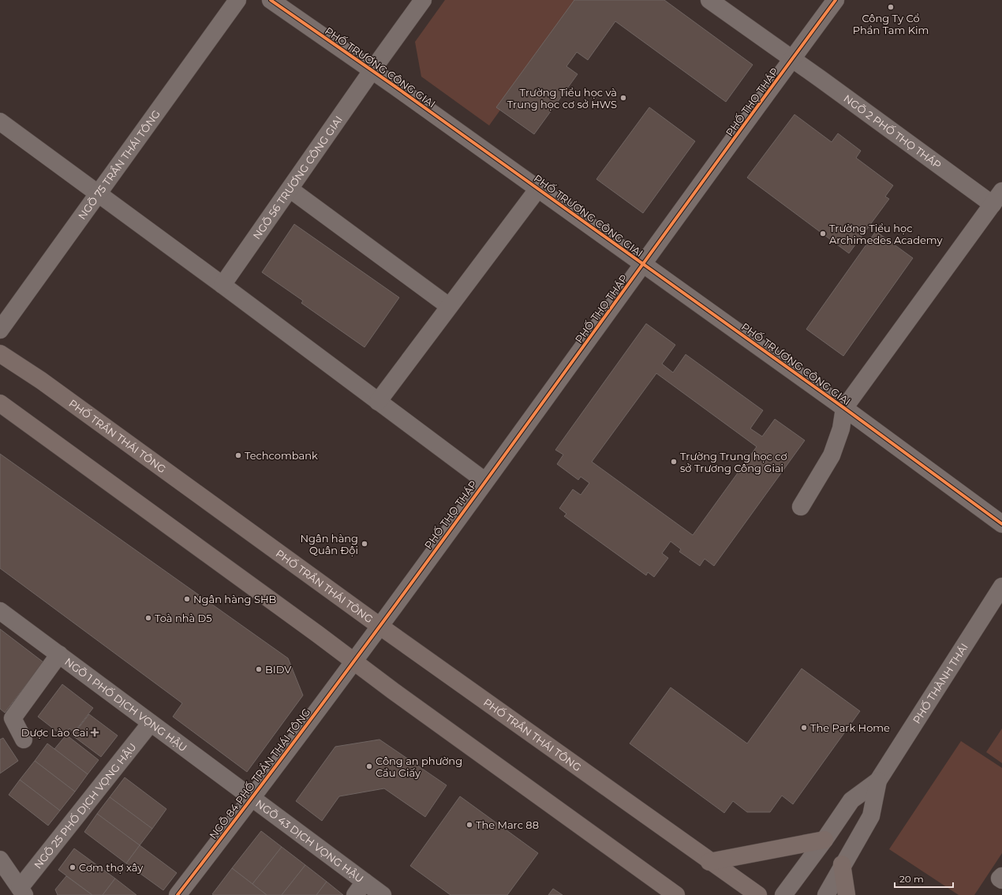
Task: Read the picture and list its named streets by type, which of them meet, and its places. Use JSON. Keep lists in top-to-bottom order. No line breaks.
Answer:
{"streets":{"main road":["PHỐ TRẦN THÁI TÔNG"],"street":["PHỐ TRƯƠNG CÔNG GIAI","PHỐ THỌ THÁP","NGÕ 2 PHỐ THỌ THÁP","NGÕ 75 TRẦN THÁI TÔNG","NGÕ 56 TRƯƠNG CÔNG GIAI","PHỐ THÀNH THÁI","NGÕ 1 PHỐ DỊCH VỌNG HẬU","NGÕ 84 PHỐ TRẦN THÁI TÔNG","NGÕ 25 PHỐ DỊCH VỌNG HẬU","NGÕ 43 DỊCH VỌNG HẬU"]},"crossings":[["PHỐ TRƯƠNG CÔNG GIAI","PHỐ THỌ THÁP"],["PHỐ TRƯƠNG CÔNG GIAI","NGÕ 56 TRƯƠNG CÔNG GIAI"],["PHỐ THỌ THÁP","NGÕ 2 PHỐ THỌ THÁP"],["PHỐ THỌ THÁP","PHỐ TRẦN THÁI TÔNG"],["PHỐ THỌ THÁP","NGÕ 84 PHỐ TRẦN THÁI TÔNG"],["NGÕ 1 PHỐ DỊCH VỌNG HẬU","NGÕ 84 PHỐ TRẦN THÁI TÔNG"],["NGÕ 1 PHỐ DỊCH VỌNG HẬU","NGÕ 25 PHỐ DỊCH VỌNG HẬU"],["NGÕ 1 PHỐ DỊCH VỌNG HẬU","NGÕ 43 DỊCH VỌNG HẬU"],["NGÕ 84 PHỐ TRẦN THÁI TÔNG","NGÕ 43 DỊCH VỌNG HẬU"]],"places":{"other":["Công Ty Cổ Phần Tam Kim","Trường Tiểu học và Trung học cơ sở HWS","Trường Tiểu học Archimedes Academy","Techcombank","Trường Trung học cơ sở Trương Công Giai","Ngân hàng Quân Đội","Ngân hàng SHB","Toà nhà D5","BIDV","The Park Home","Công an phường Cầu Giấy","The Marc 88","Cơm thợ xây"],"health":["Dược Lào Cai"]},"scale_bar":"20 m"}
